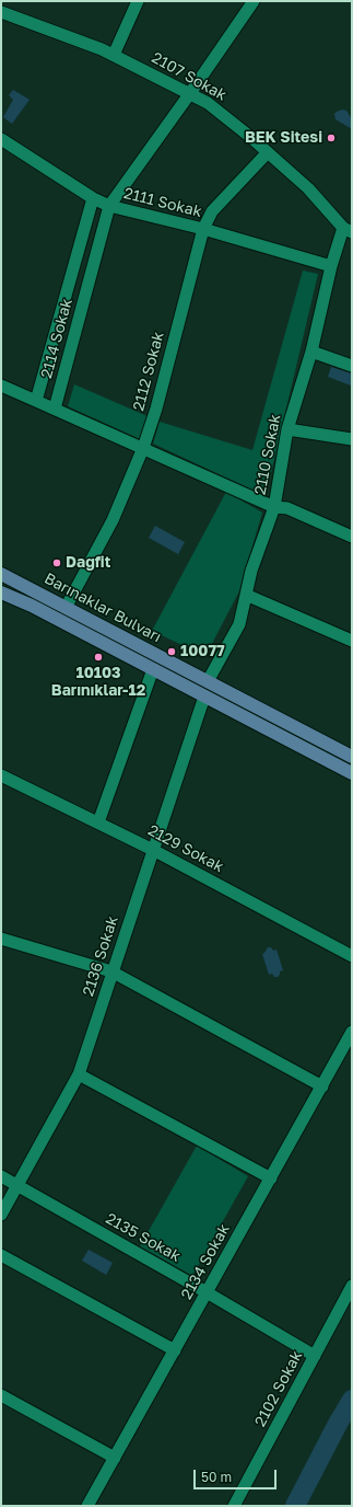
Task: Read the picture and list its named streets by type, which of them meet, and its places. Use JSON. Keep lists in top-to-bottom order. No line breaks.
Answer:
{"streets":{"main road":["Barınaklar Bulvarı"],"street":["2107 Sokak","2111 Sokak","2114 Sokak","2112 Sokak","2110 Sokak","2129 Sokak","2136 Sokak","2135 Sokak","2134 Sokak","2102 Sokak"]},"crossings":[["2107 Sokak","2114 Sokak"],["2107 Sokak","2112 Sokak"],["2107 Sokak","2110 Sokak"],["2111 Sokak","2114 Sokak"],["2111 Sokak","2112 Sokak"],["2111 Sokak","2110 Sokak"],["2112 Sokak","Barınaklar Bulvarı"],["2110 Sokak","Barınaklar Bulvarı"],["Barınaklar Bulvarı","2136 Sokak"],["2129 Sokak","2136 Sokak"],["2136 Sokak","2135 Sokak"],["2135 Sokak","2134 Sokak"],["2135 Sokak","2102 Sokak"]],"places":["BEK Sitesi","Dağfit","10077","10103 Barınıklar-12"],"scale_bar":"50 m"}
